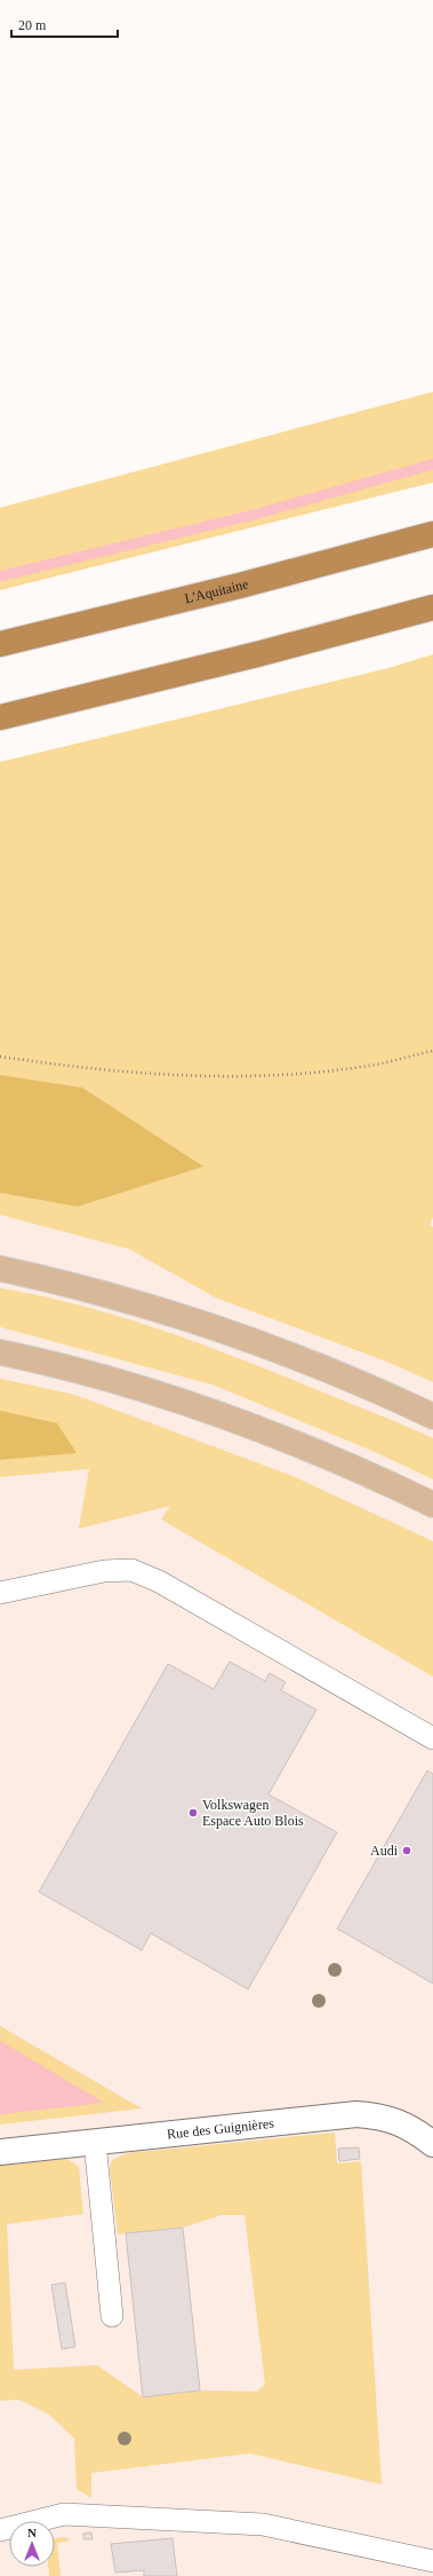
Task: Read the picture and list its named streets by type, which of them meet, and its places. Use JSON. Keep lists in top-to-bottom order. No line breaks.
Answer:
{"streets":{"highway":["L'Aquitaine"],"street":["Rue des Guignières"]},"places":["Volkswagen Espace Auto Blois","Audi"],"scale_bar":"20 m","north":"top"}
